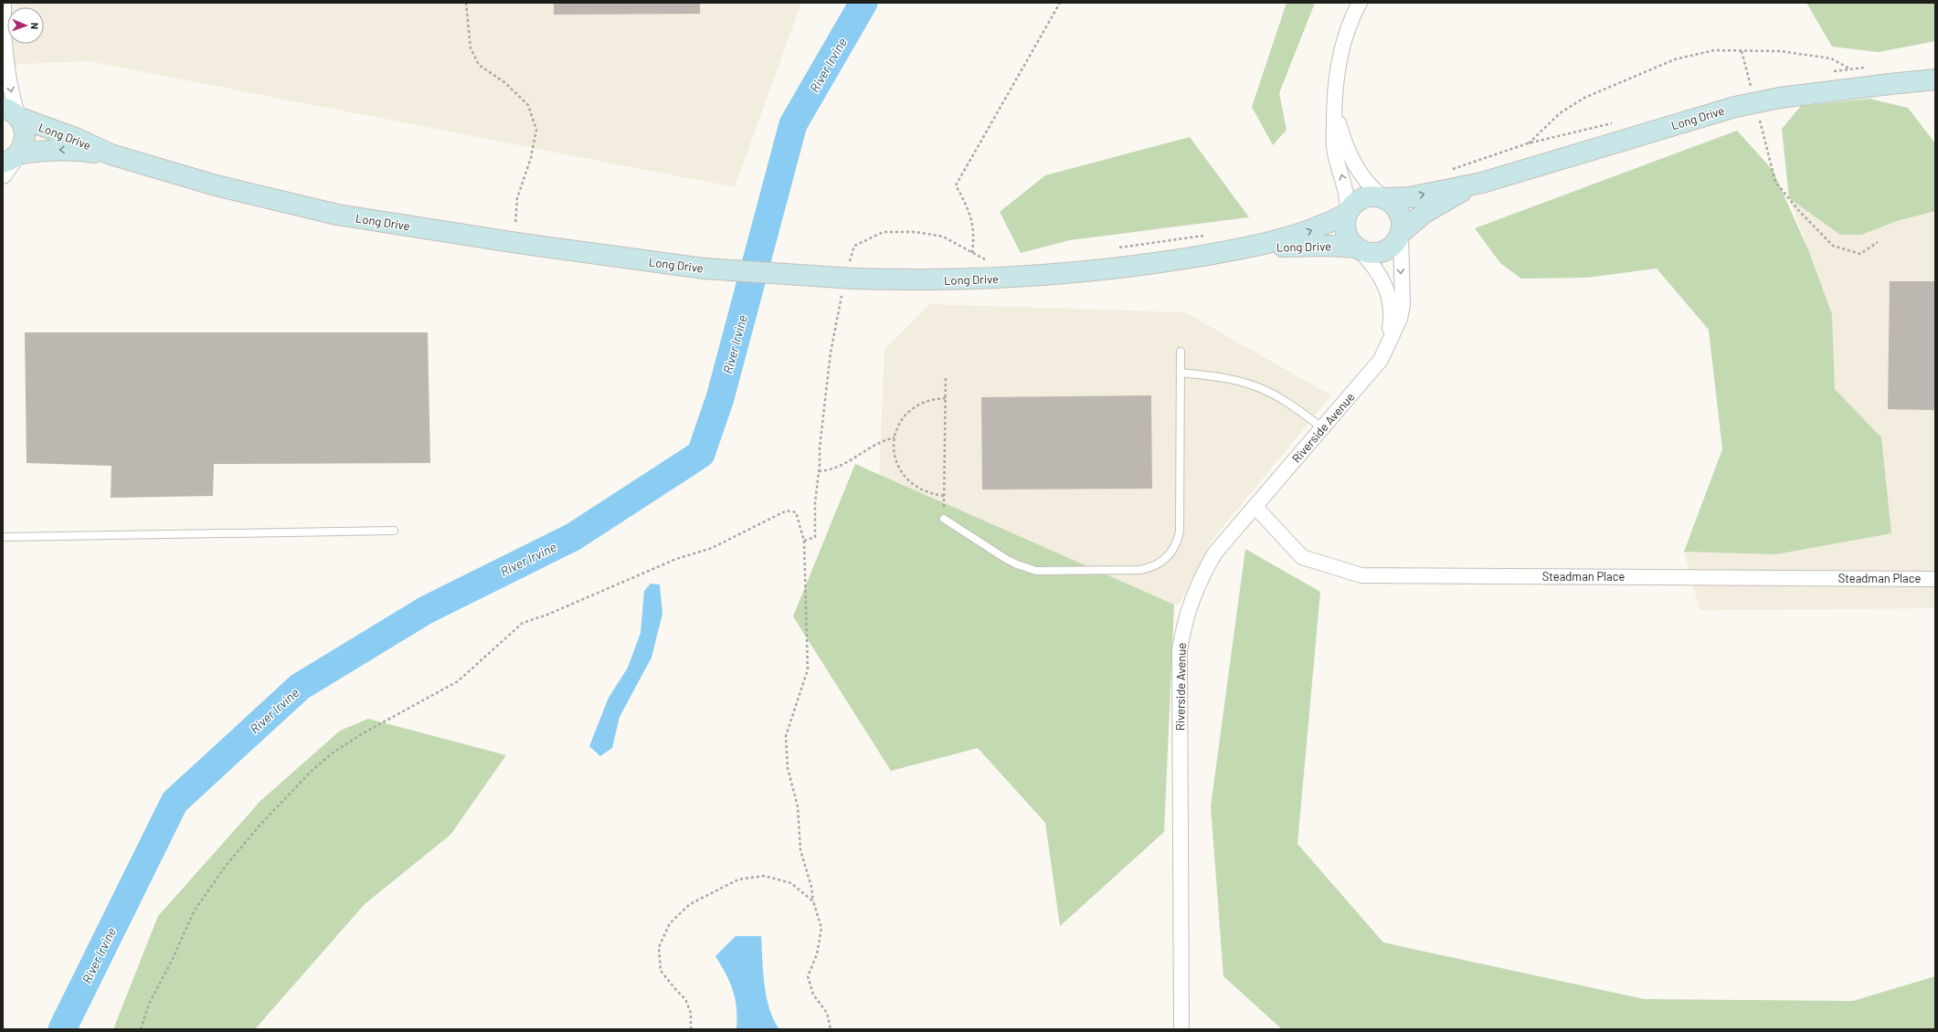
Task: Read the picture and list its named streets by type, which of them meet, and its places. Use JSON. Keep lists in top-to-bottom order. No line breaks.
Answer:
{"streets":{"main road":["Long Drive"],"street":["Riverside Avenue","Steadman Place"]},"crossings":[["Long Drive","Riverside Avenue"],["Riverside Avenue","Steadman Place"]],"water":["River Irvine"],"north":"right"}
